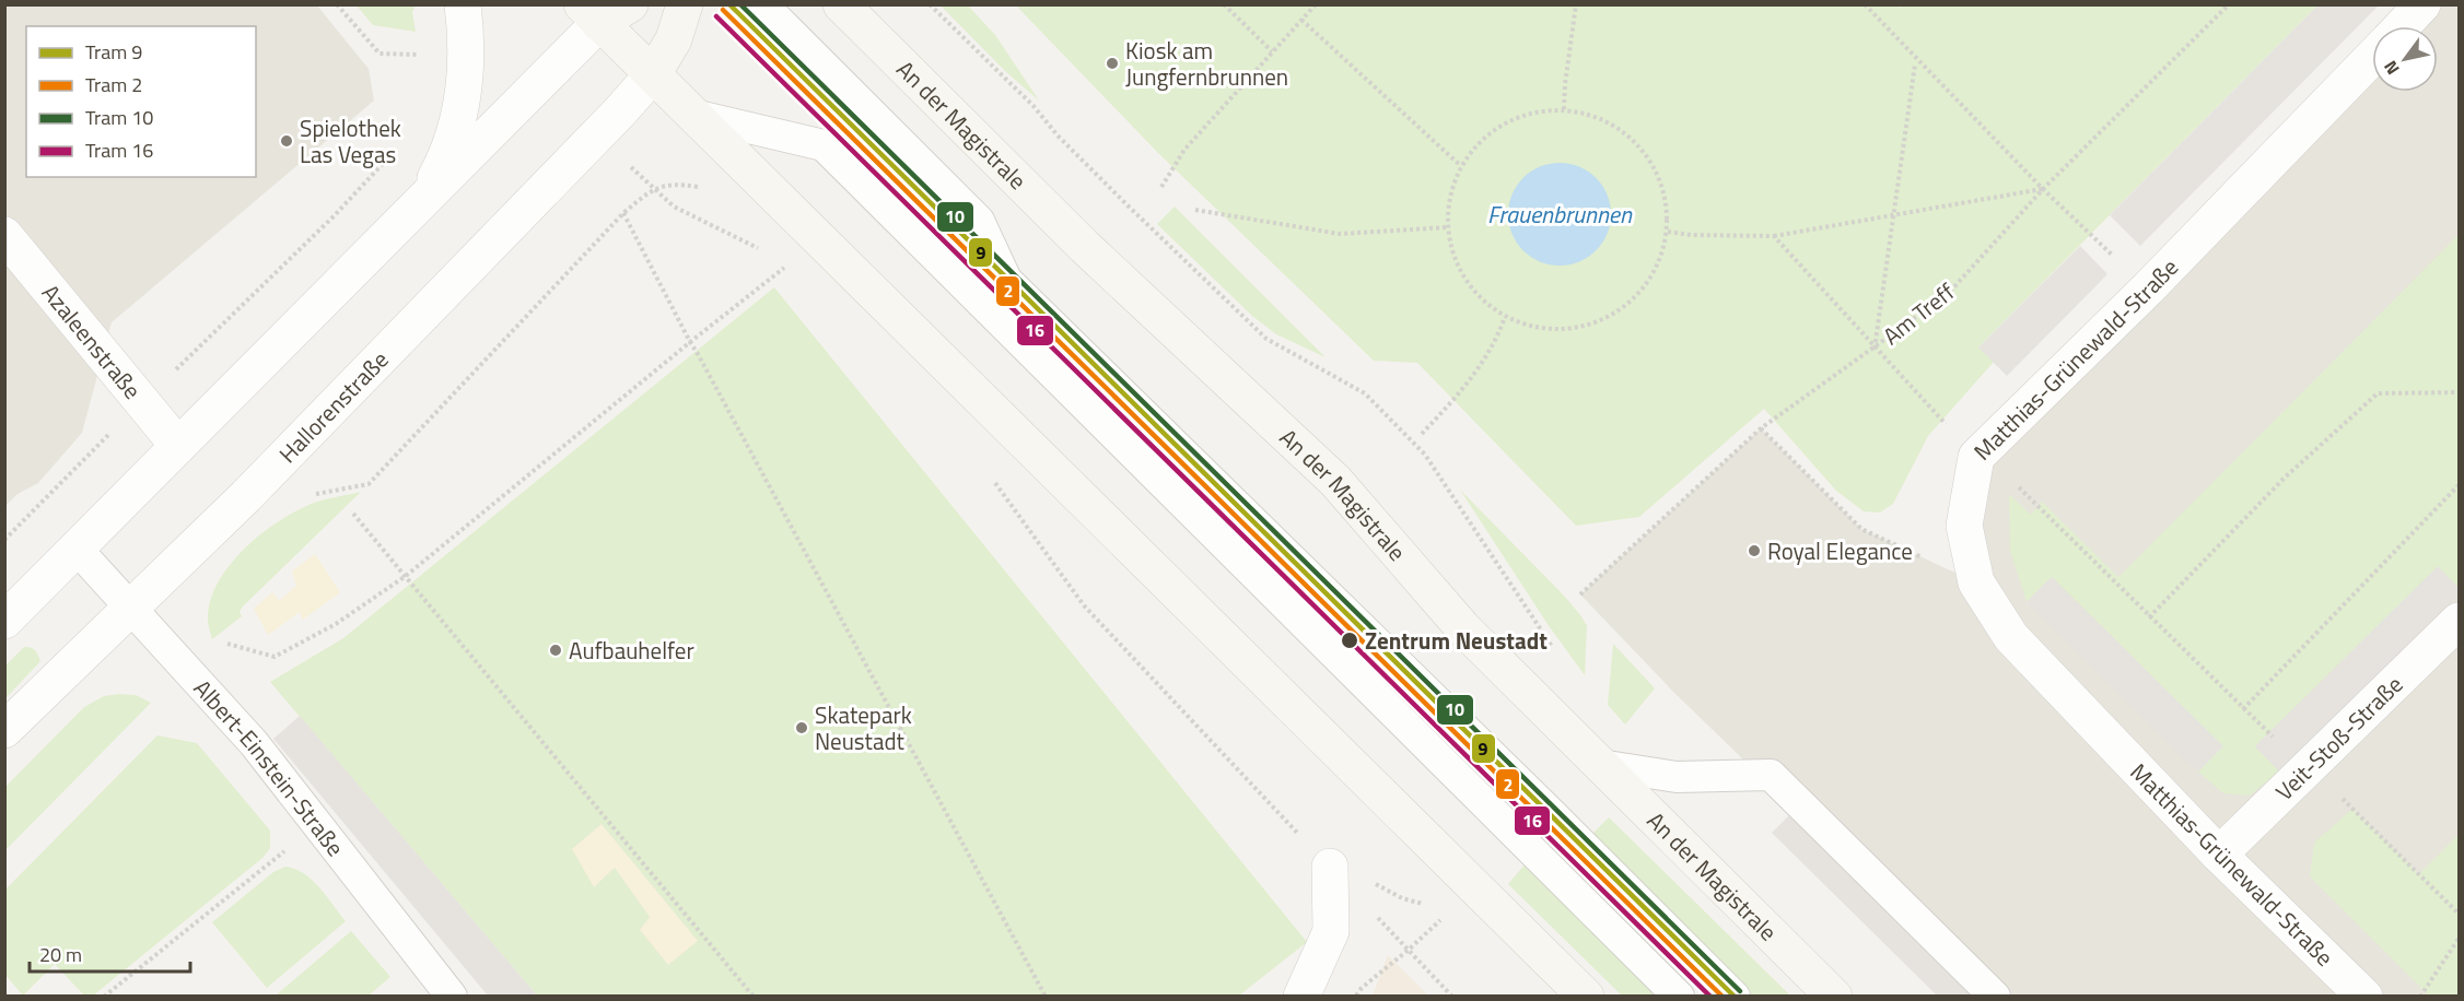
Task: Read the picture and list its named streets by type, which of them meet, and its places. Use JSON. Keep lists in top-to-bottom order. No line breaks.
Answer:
{"streets":{"main road":["An der Magistrale"],"street":["Azaleenstraße","Matthias-Grünewald-Straße","Hallorenstraße","Veit-Stoß-Straße"],"lane":["Albert-Einstein-Straße"],"path":["Am Treff"]},"crossings":[["Matthias-Grünewald-Straße","Veit-Stoß-Straße"],["Hallorenstraße","Albert-Einstein-Straße"]],"water":["Frauenbrunnen"],"places":["Kiosk am Jungfernbrunnen","Spielothek Las Vegas","Royal Elegance","Zentrum Neustadt","Aufbauhelfer","Skatepark Neustadt"],"lines":["tram line 9","tram line 10","tram line 2","tram line 16"],"legend":["Tram 9","Tram 2","Tram 10","Tram 16"],"scale_bar":"20 m","north":"bottom left"}
